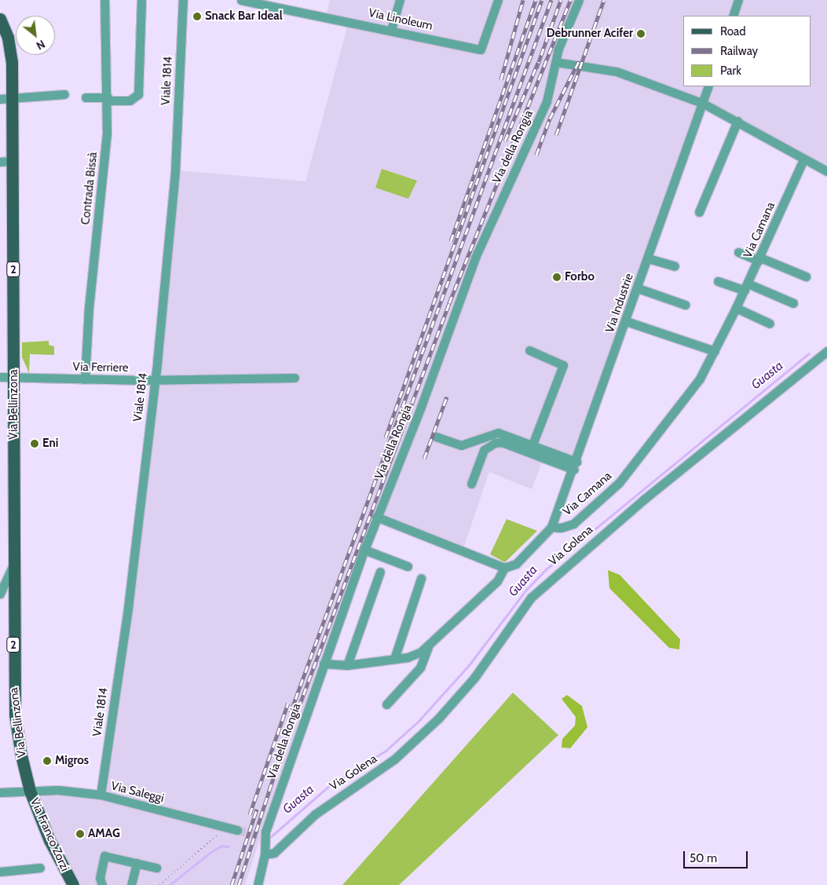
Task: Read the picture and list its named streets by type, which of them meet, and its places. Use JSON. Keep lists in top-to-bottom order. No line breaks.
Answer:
{"streets":{"main road":["2","Via Bellinzona","Via Franco Zorzi"],"street":["Via Linoleum","Viale 1814","Via della Rongia","Contrada Bissà","Via Camana","Via Industrie","Via Ferriere","Via Golena","Via Saleggi"]},"crossings":[["Viale 1814","Via Ferriere"],["Viale 1814","Via Saleggi"],["Via della Rongia","Via Golena"],["Contrada Bissà","Via Ferriere"],["Via Camana","Via Industrie"],["Via Ferriere","Via Bellinzona"],["Via Bellinzona","Via Saleggi"],["Via Bellinzona","Via Franco Zorzi"],["Via Saleggi","Via Franco Zorzi"]],"water":["Guasta"],"places":["Snack Bar Ideal","Debrunner Acifer","Forbo","Eni","Migros","AMAG"],"legend":["Road","Railway","Park"],"scale_bar":"50 m","north":"bottom right"}
